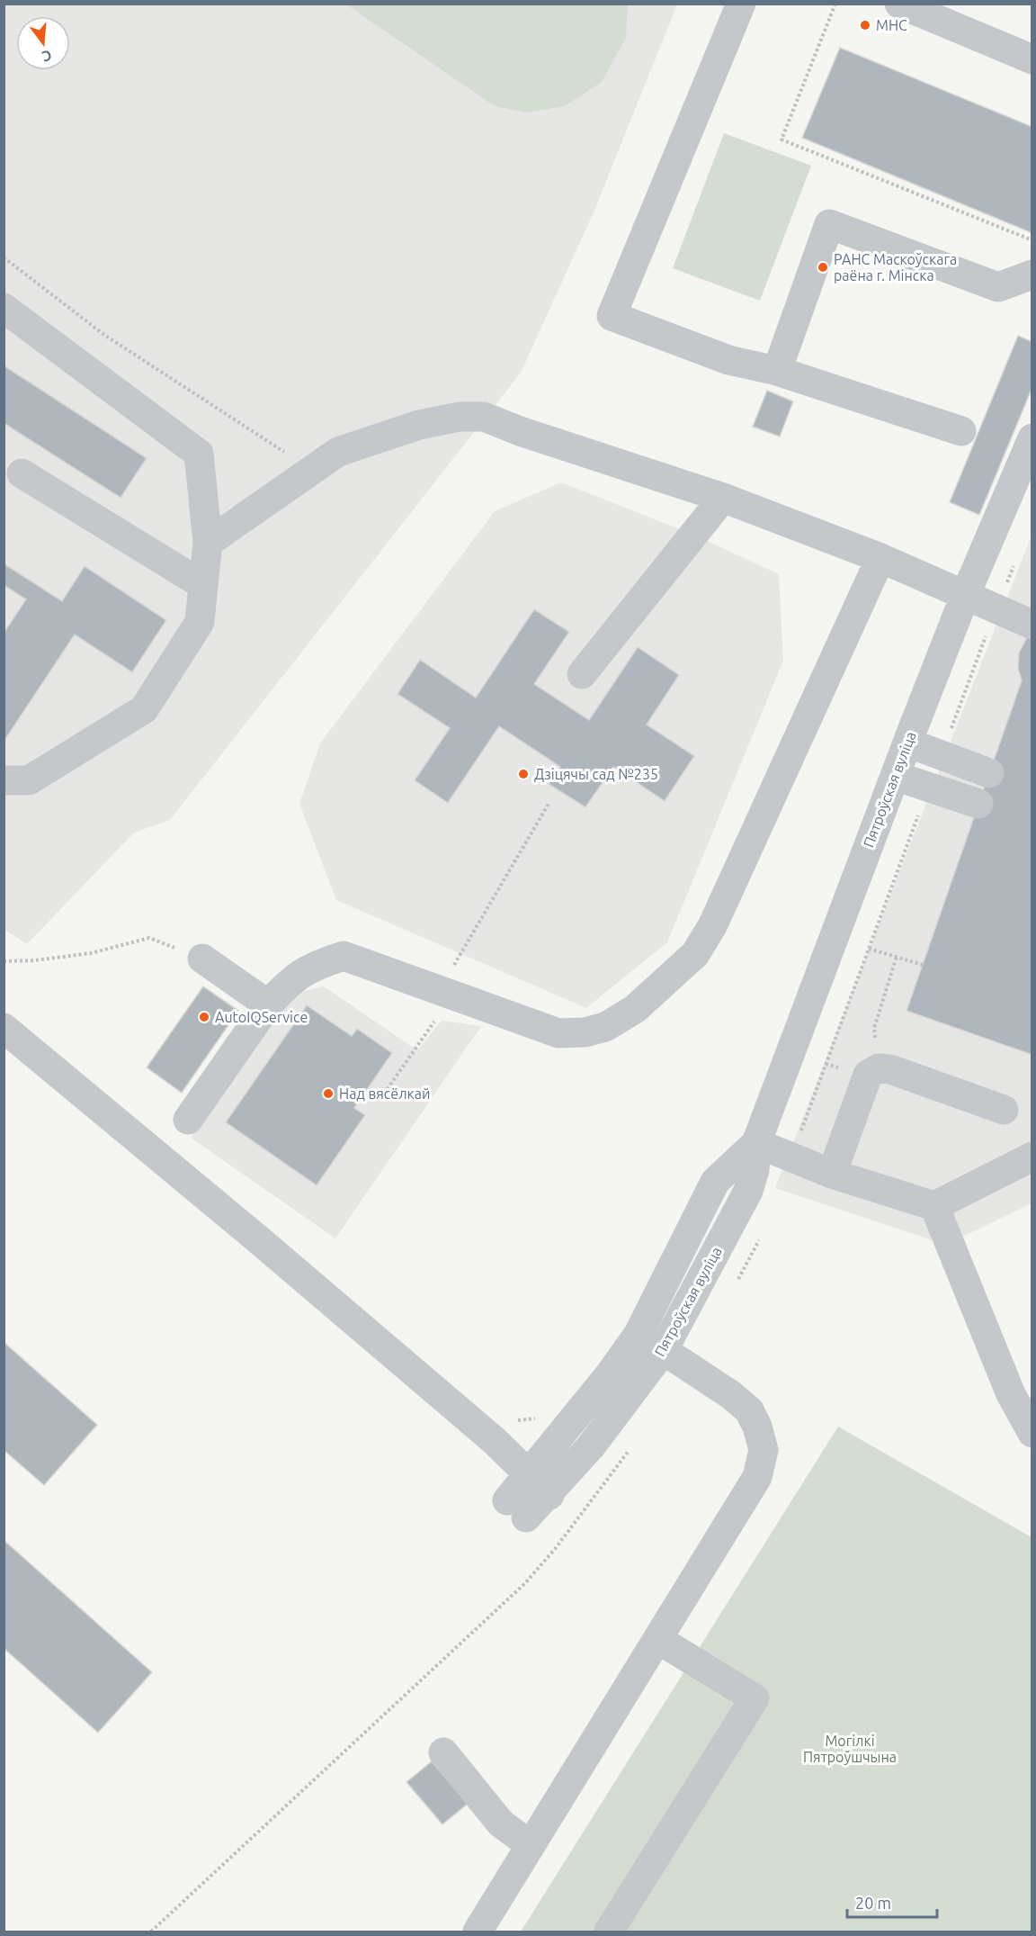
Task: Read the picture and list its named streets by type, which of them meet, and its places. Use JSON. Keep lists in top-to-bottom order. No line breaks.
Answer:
{"streets":{"street":["Пятроўская вуліца"]},"parks":["Могілкі Пятроўшчына"],"places":["МНС","РАНС Маскоўскага раёна г. Мінска","Дзіцячы сад №235","AutoIQService","Над вясёлкай"],"scale_bar":"20 m","north":"bottom"}
